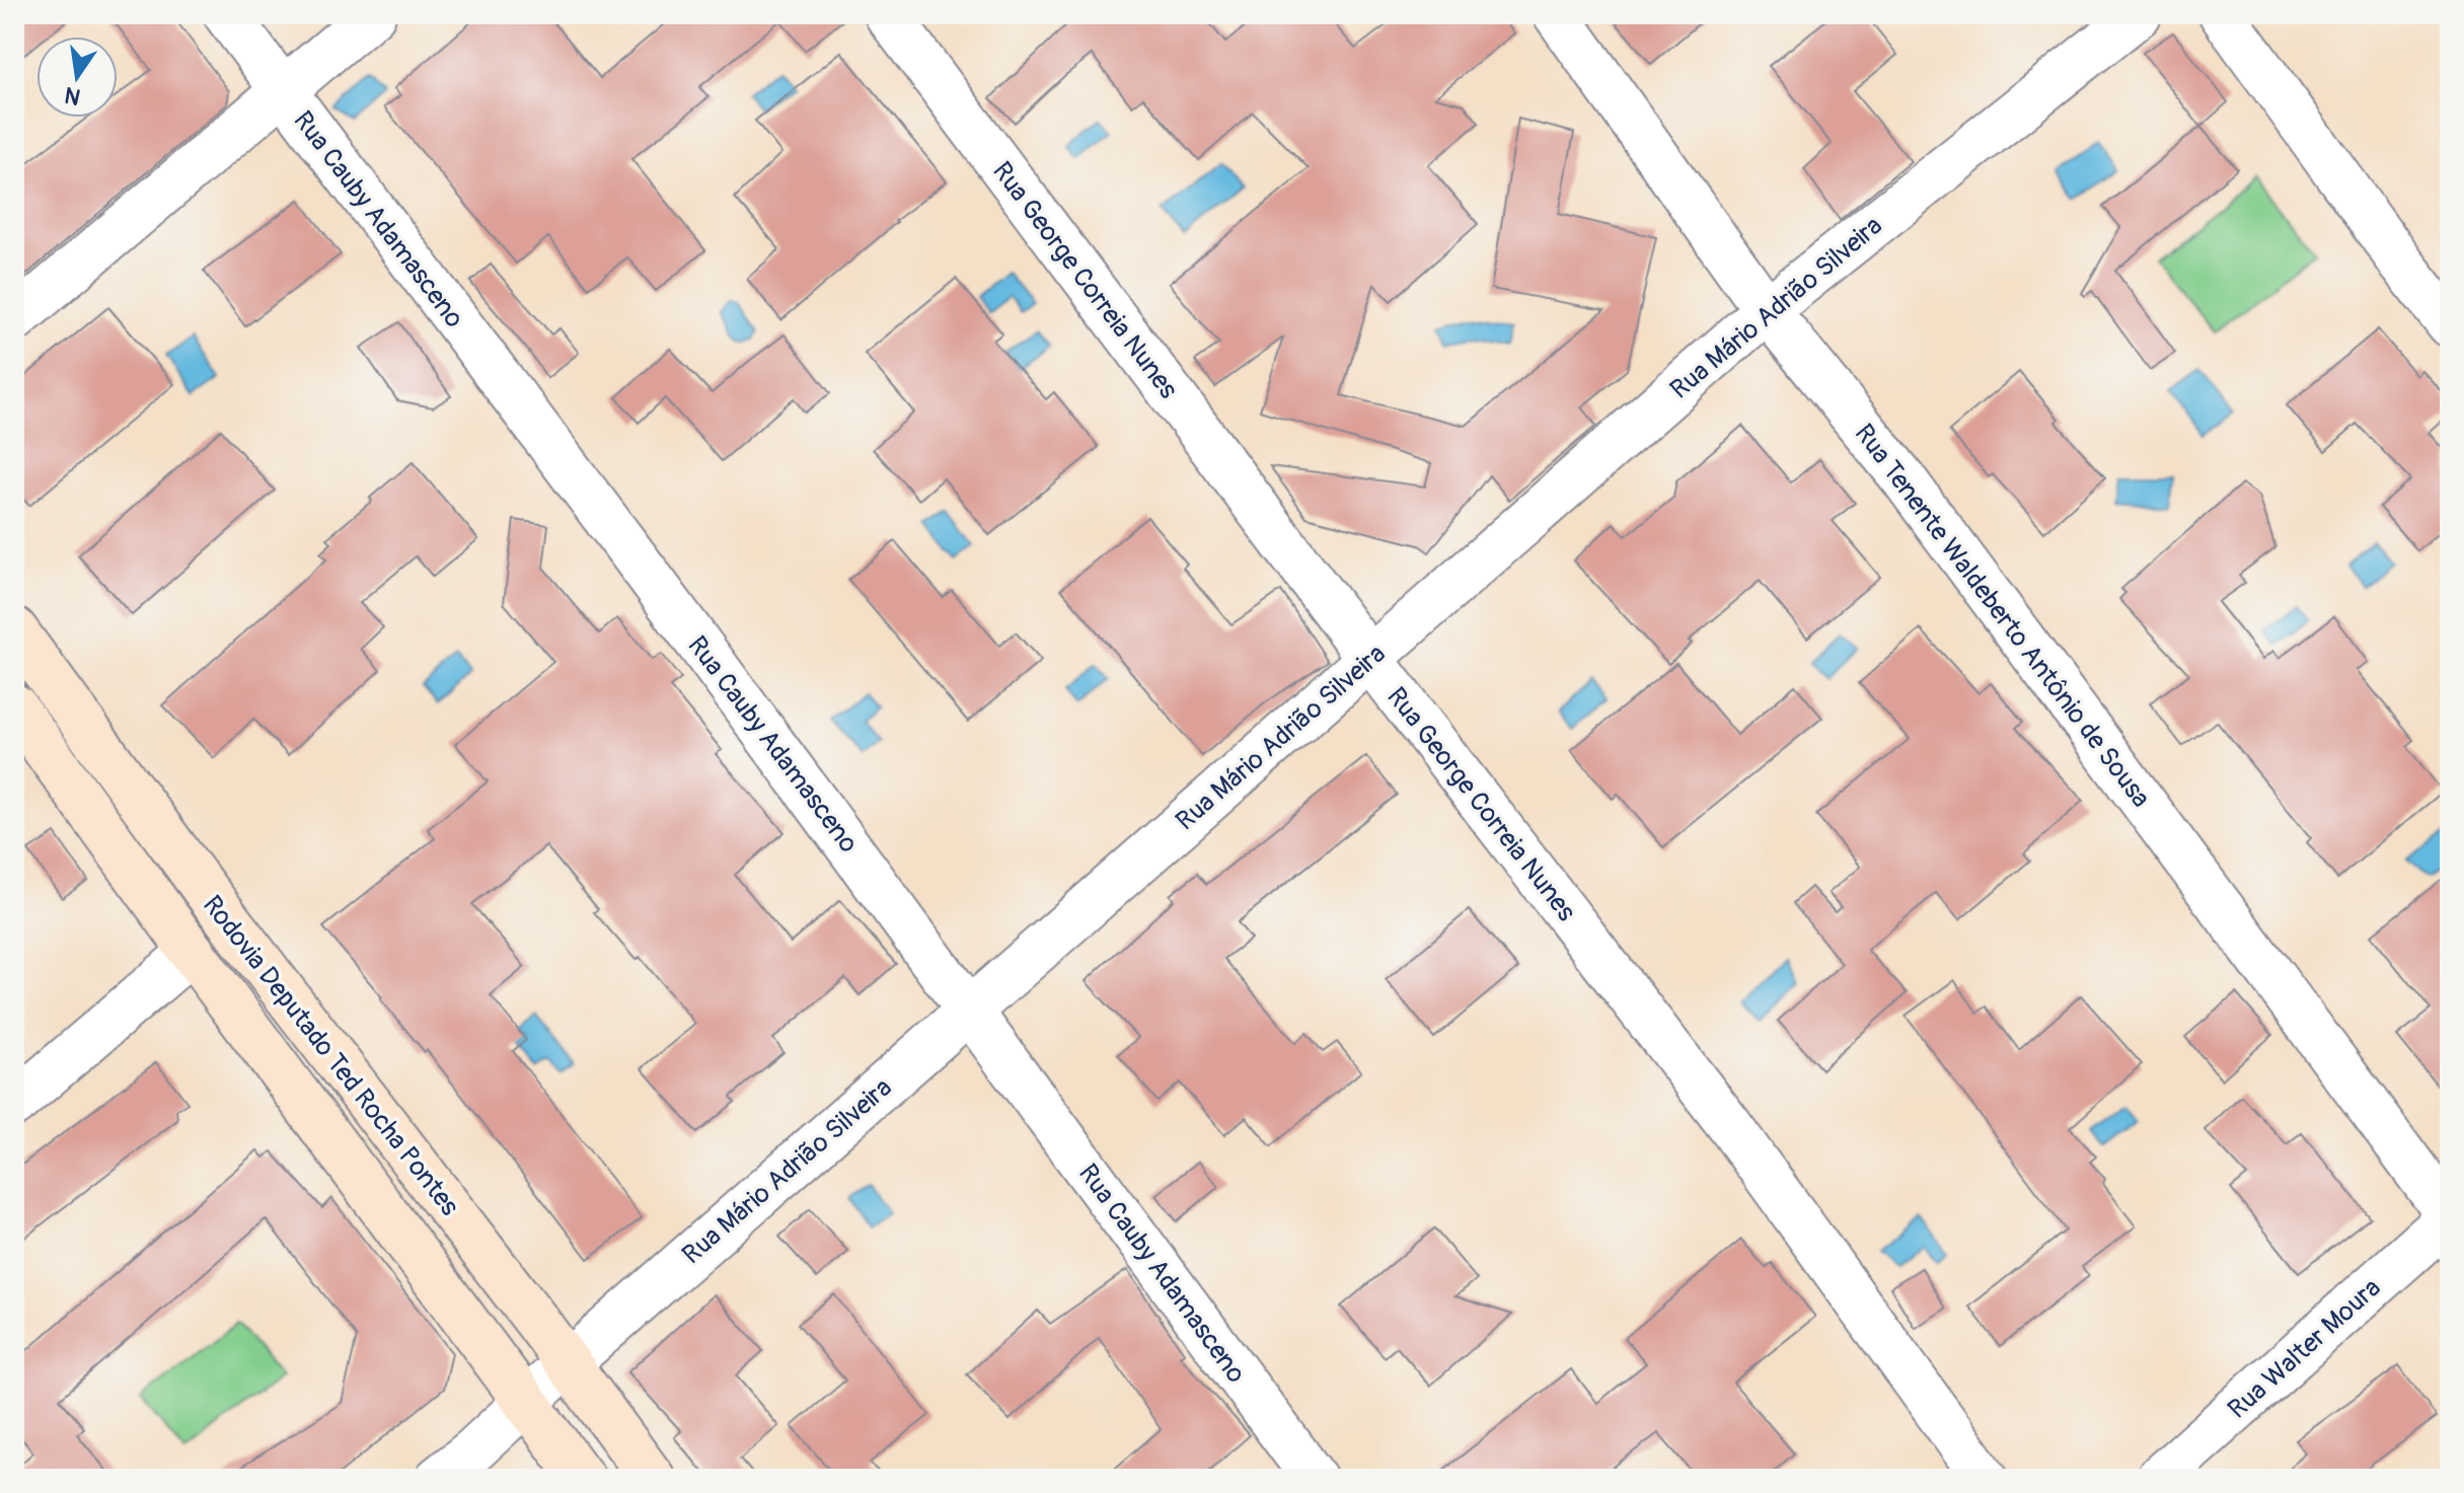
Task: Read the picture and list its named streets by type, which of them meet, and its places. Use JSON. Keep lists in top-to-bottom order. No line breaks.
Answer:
{"streets":{"main road":["Rodovia Deputado Ted Rocha Pontes"],"street":["Rua Cauby Adamasceno","Rua George Correia Nunes","Rua Mário Adrião Silveira","Rua Tenente Waldeberto Antônio de Sousa","Rua Walter Moura"]},"crossings":[["Rua Cauby Adamasceno","Rua Mário Adrião Silveira"],["Rua George Correia Nunes","Rua Mário Adrião Silveira"],["Rua Mário Adrião Silveira","Rua Tenente Waldeberto Antônio de Sousa"],["Rua Mário Adrião Silveira","Rodovia Deputado Ted Rocha Pontes"],["Rua Tenente Waldeberto Antônio de Sousa","Rua Walter Moura"]],"north":"bottom"}
